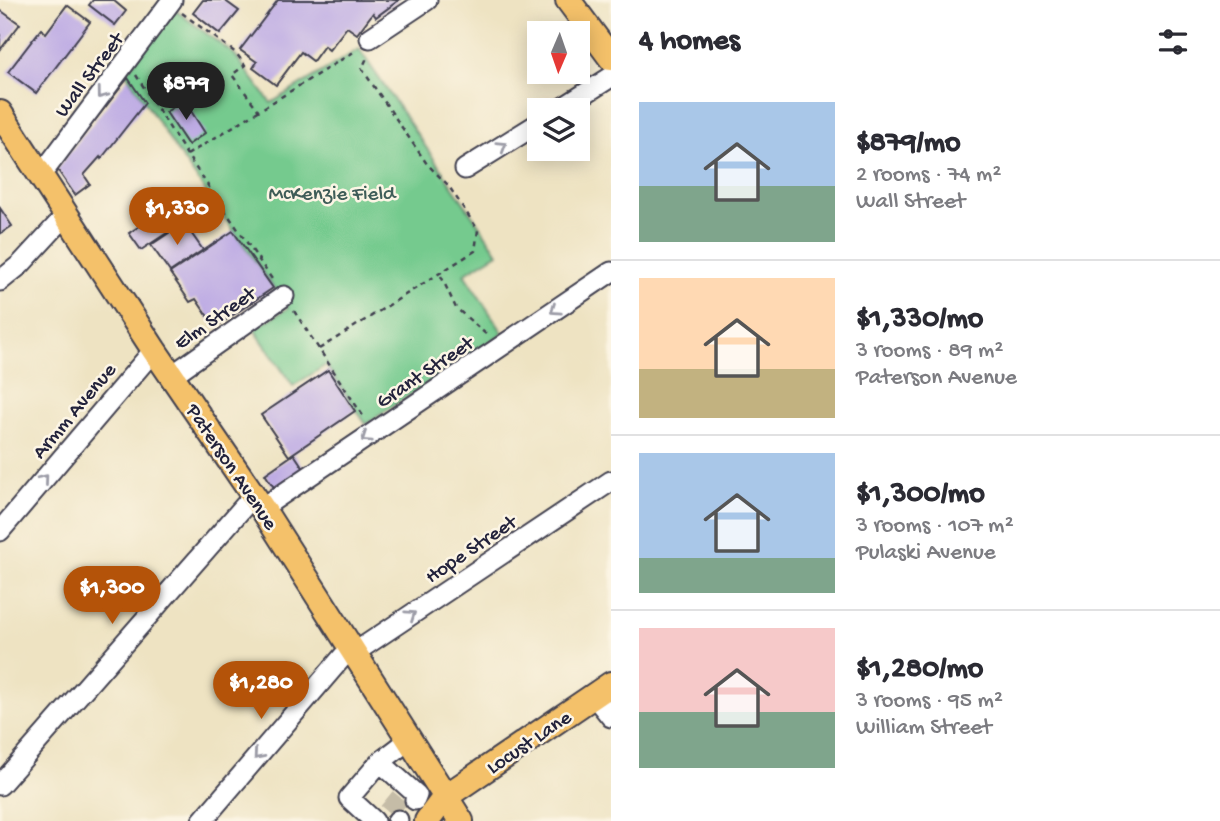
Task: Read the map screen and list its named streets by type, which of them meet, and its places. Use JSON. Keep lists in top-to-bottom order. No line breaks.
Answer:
{"streets":{"main road":["Paterson Avenue","Locust Lane"],"street":["Wall Street","Elm Street","Grant Street","Armm Avenue","Hope Street"]},"crossings":[["Wall Street","Paterson Avenue"],["Elm Street","Paterson Avenue"],["Grant Street","Paterson Avenue"],["Armm Avenue","Paterson Avenue"],["Paterson Avenue","Hope Street"],["Paterson Avenue","Locust Lane"]],"one_way":["Wall Street","Armm Avenue"],"parks":["McKenzie Field"],"north":"bottom","page":{"heading":"4 homes","price":["$879","$1,330","$1,300","$1,280"],"list":[{"name":"$879/mo","note":"2 rooms · 74 m² · Wall Street"},{"name":"$1,330/mo","note":"3 rooms · 89 m² · Paterson Avenue"},{"name":"$1,300/mo","note":"3 rooms · 107 m² · Pulaski Avenue"},{"name":"$1,280/mo","note":"3 rooms · 95 m² · William Street"}]}}
